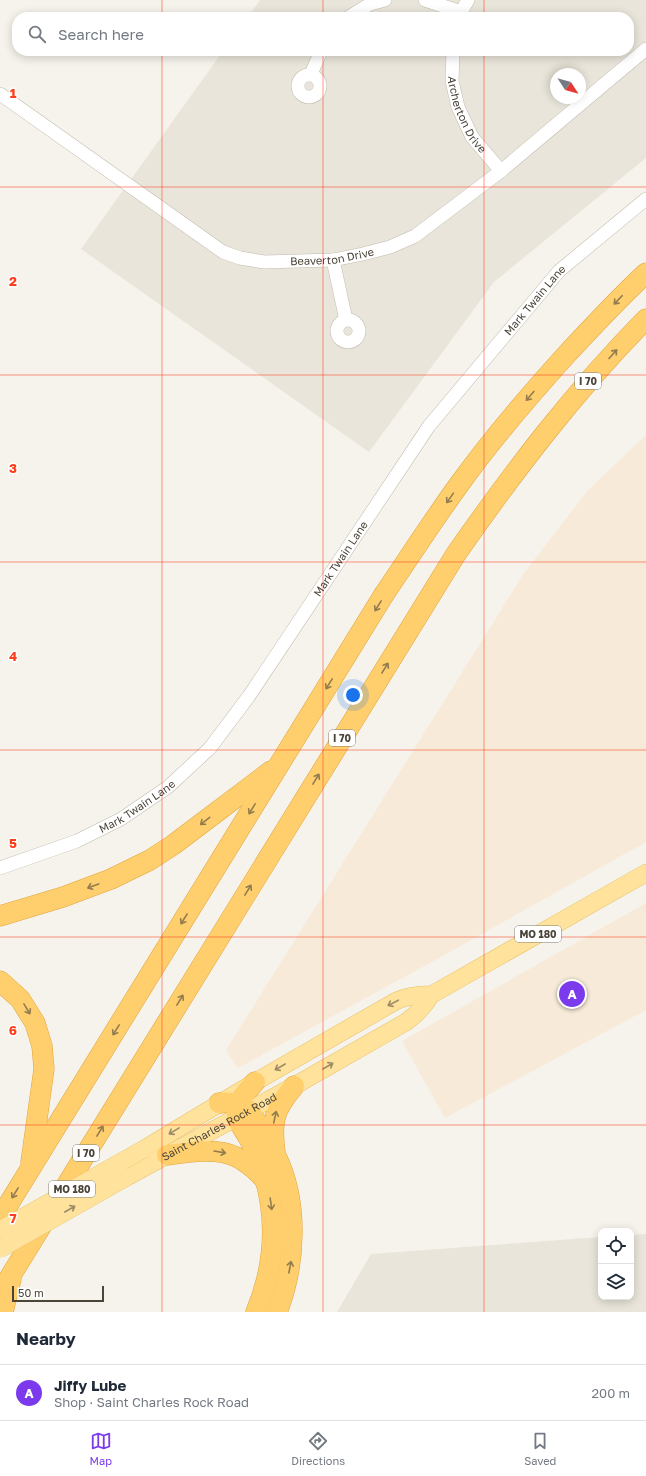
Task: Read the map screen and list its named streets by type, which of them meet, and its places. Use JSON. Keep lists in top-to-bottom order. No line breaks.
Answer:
{"streets":{"highway":["I 70"],"main road":["MO 180","Saint Charles Rock Road"],"street":["Archerton Drive","Beaverton Drive","Mark Twain Lane"]},"crossings":[["Archerton Drive","Beaverton Drive"]],"scale_bar":"50 m","north":"bottom right","page":{"search":"Search here","pins":"A","scale":"50 m","heading":"Nearby","list":[{"mark":"A","name":"Jiffy Lube","note":"Shop · Saint Charles Rock Road","value":"200 m"}],"nav":["Map","Directions","Saved"]},"grid":{"rows":["1","2","3","4","5","6","7"]}}
